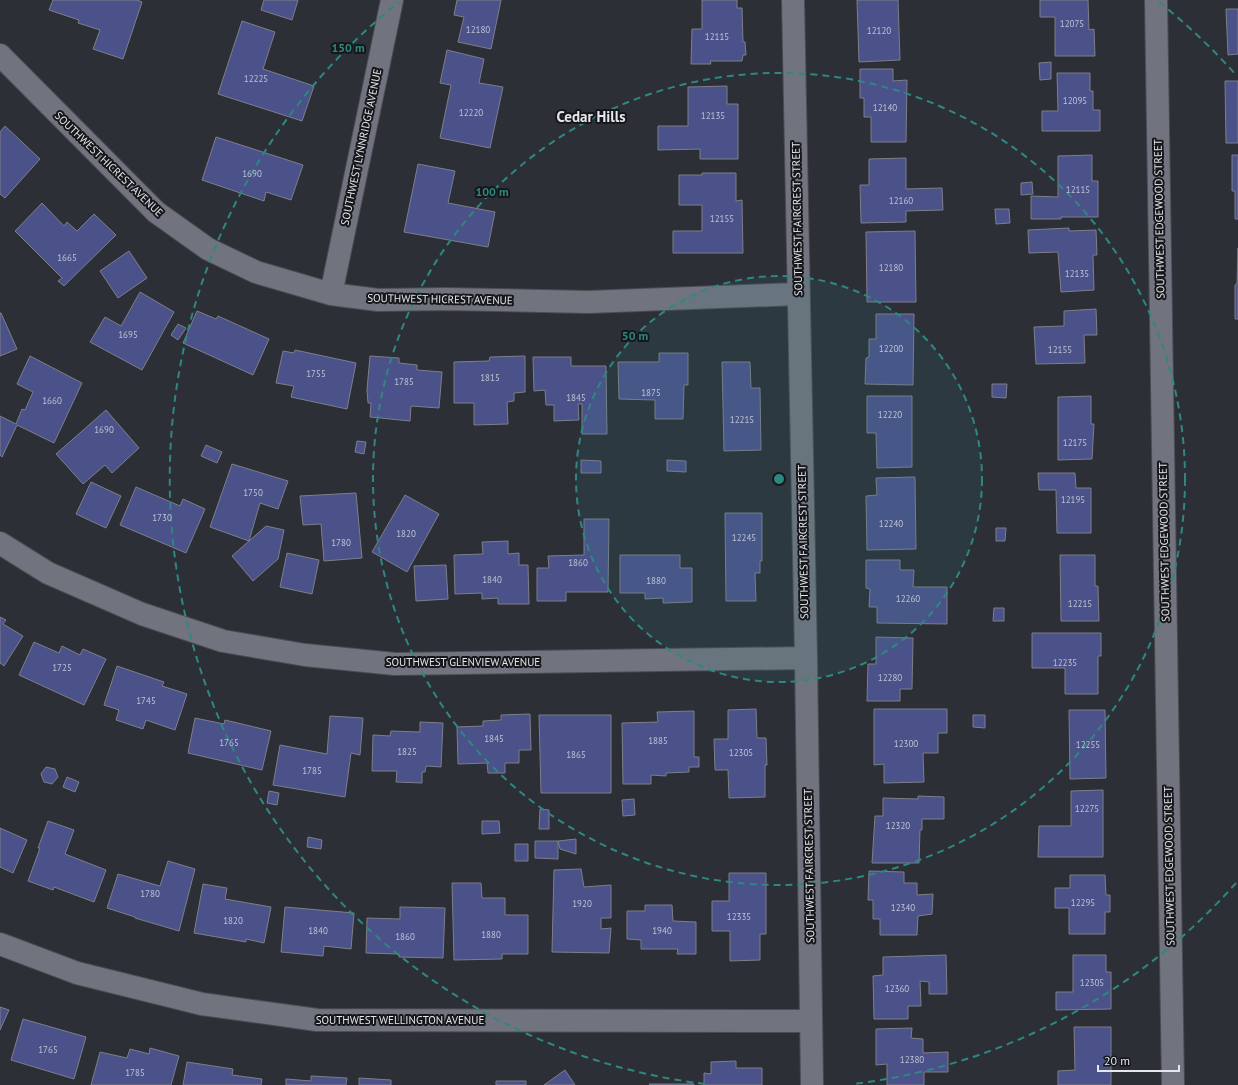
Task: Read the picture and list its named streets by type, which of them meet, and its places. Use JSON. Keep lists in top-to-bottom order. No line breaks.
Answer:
{"streets":{"street":["SOUTHWEST LYNNRIDGE AVENUE","SOUTHWEST HICREST AVENUE","SOUTHWEST FAIRCREST STREET","SOUTHWEST EDGEWOOD STREET","SOUTHWEST GLENVIEW AVENUE","SOUTHWEST WELLINGTON AVENUE"]},"crossings":[["SOUTHWEST LYNNRIDGE AVENUE","SOUTHWEST HICREST AVENUE"],["SOUTHWEST HICREST AVENUE","SOUTHWEST FAIRCREST STREET"],["SOUTHWEST FAIRCREST STREET","SOUTHWEST GLENVIEW AVENUE"],["SOUTHWEST FAIRCREST STREET","SOUTHWEST WELLINGTON AVENUE"]],"districts":["Cedar Hills"],"house_numbers":["12075","12180","12120","12115","12225","12095","12140","12220","12135","1690","12115","12160","12155","1665","12180","12135","1695","12200","12155","1755","1815","1785","1875","1845","1660","12220","12215","1690","12175","1750","12195","1730","12240","1820","12245","1780","1860","1840","1880","12260","12215","12235","1725","12280","1745","1845","1885","1765","12300","12255","1825","12305","1865","1785","12275","12320","1780","12295","1920","12340","12335","1820","1840","1940","1880","1860","12305","12360","1765","12380","1785"],"scale_bar":"20 m","rings":["150 m","100 m","50 m"]}
